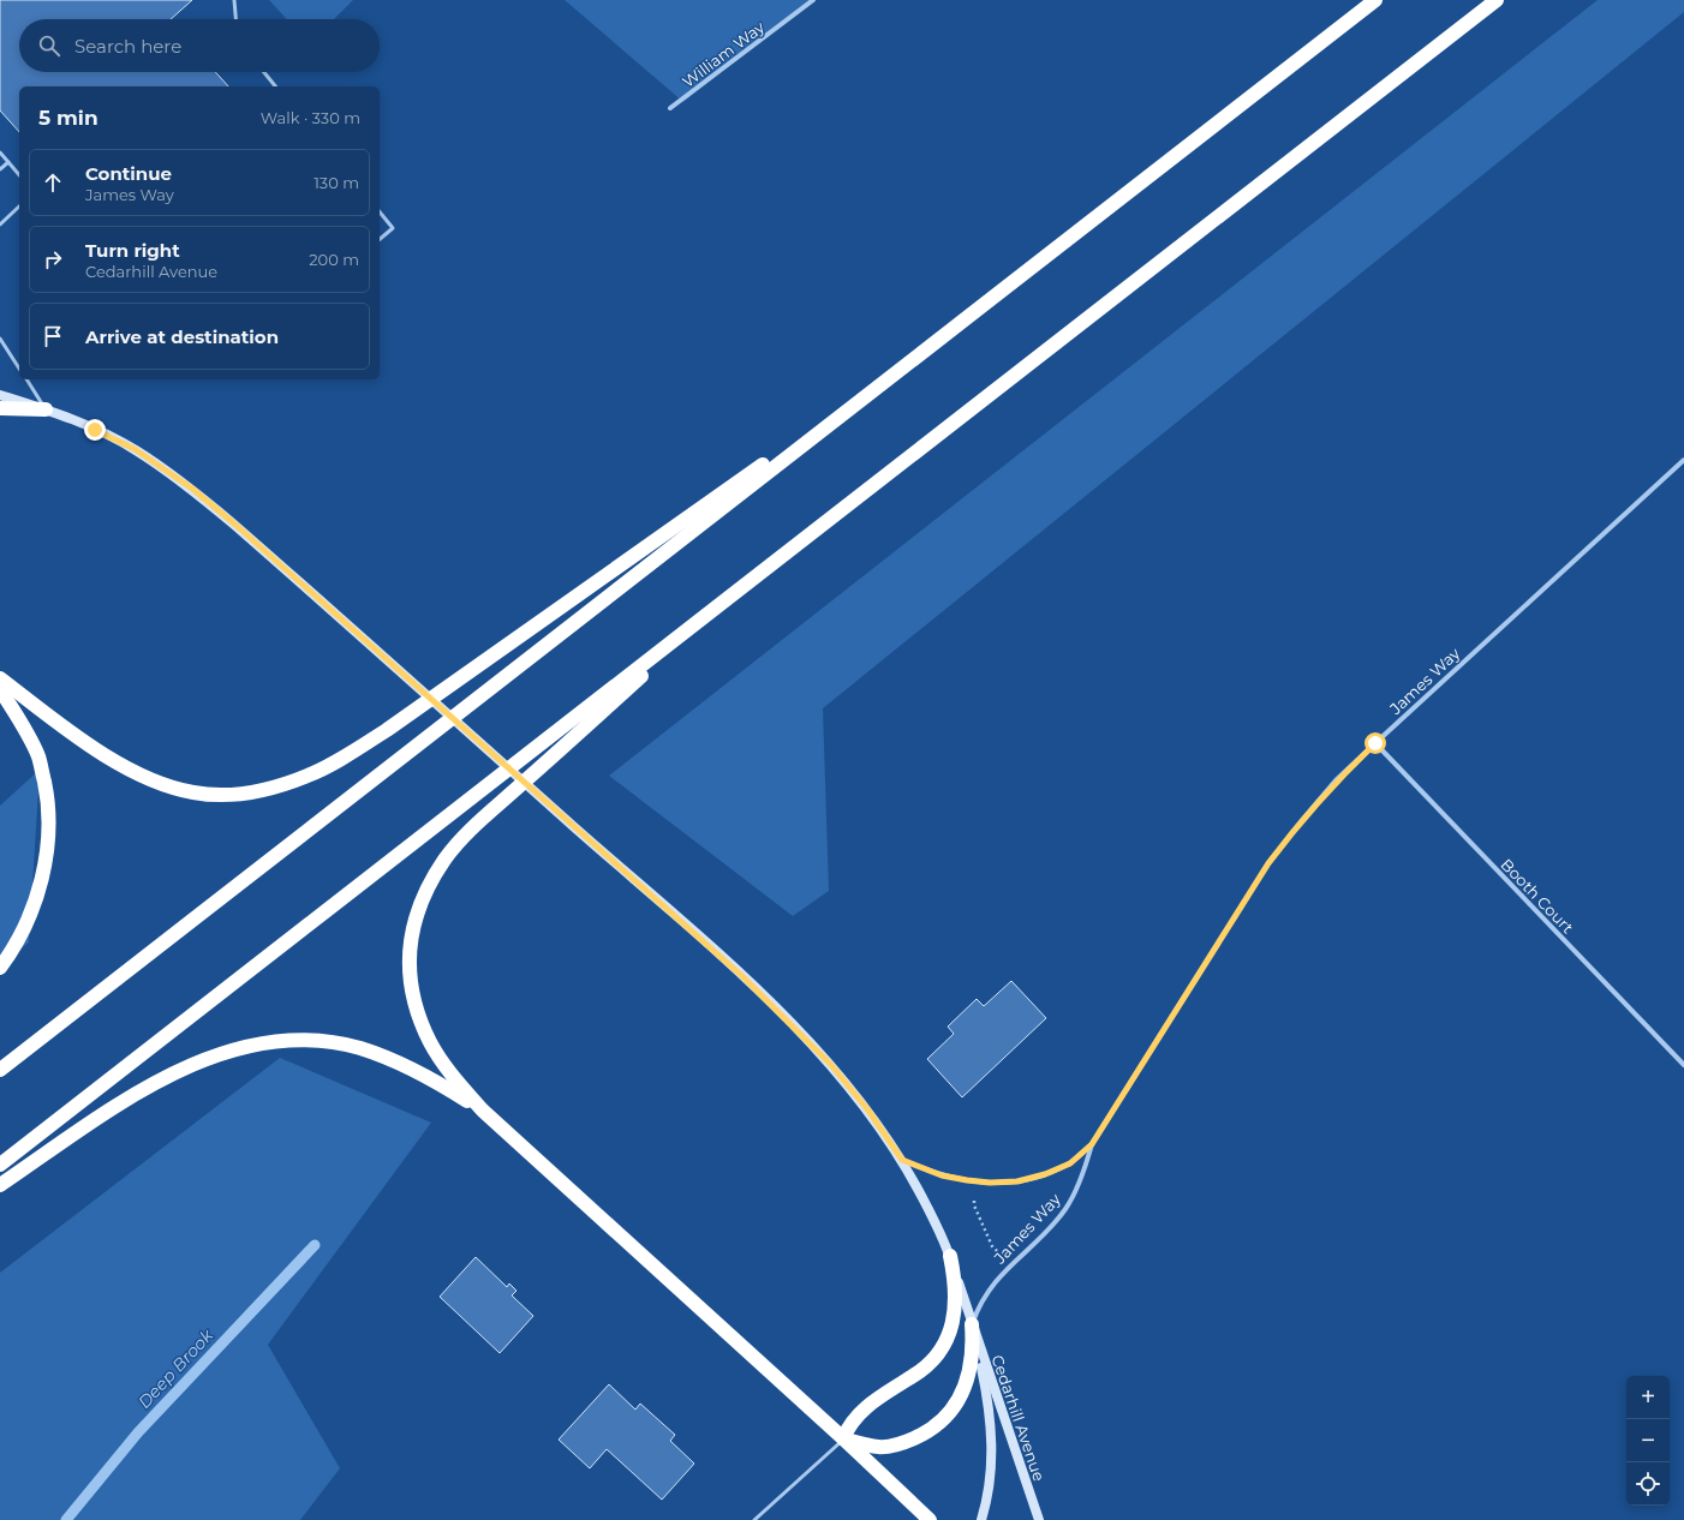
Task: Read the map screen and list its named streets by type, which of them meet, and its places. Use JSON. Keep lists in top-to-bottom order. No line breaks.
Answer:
{"streets":{"main road":["Cedarhill Avenue"],"street":["William Way","James Way","Booth Court"]},"crossings":[["James Way","Booth Court"],["James Way","Cedarhill Avenue"]],"water":["Deep Brook"],"page":{"search":"Search here","heading":["5 min","Walk · 330 m"],"list":[["Continue","James Way","130 m"],["Turn right","Cedarhill Avenue","200 m"],"Arrive at destination"],"map_buttons":["+","−"]}}
